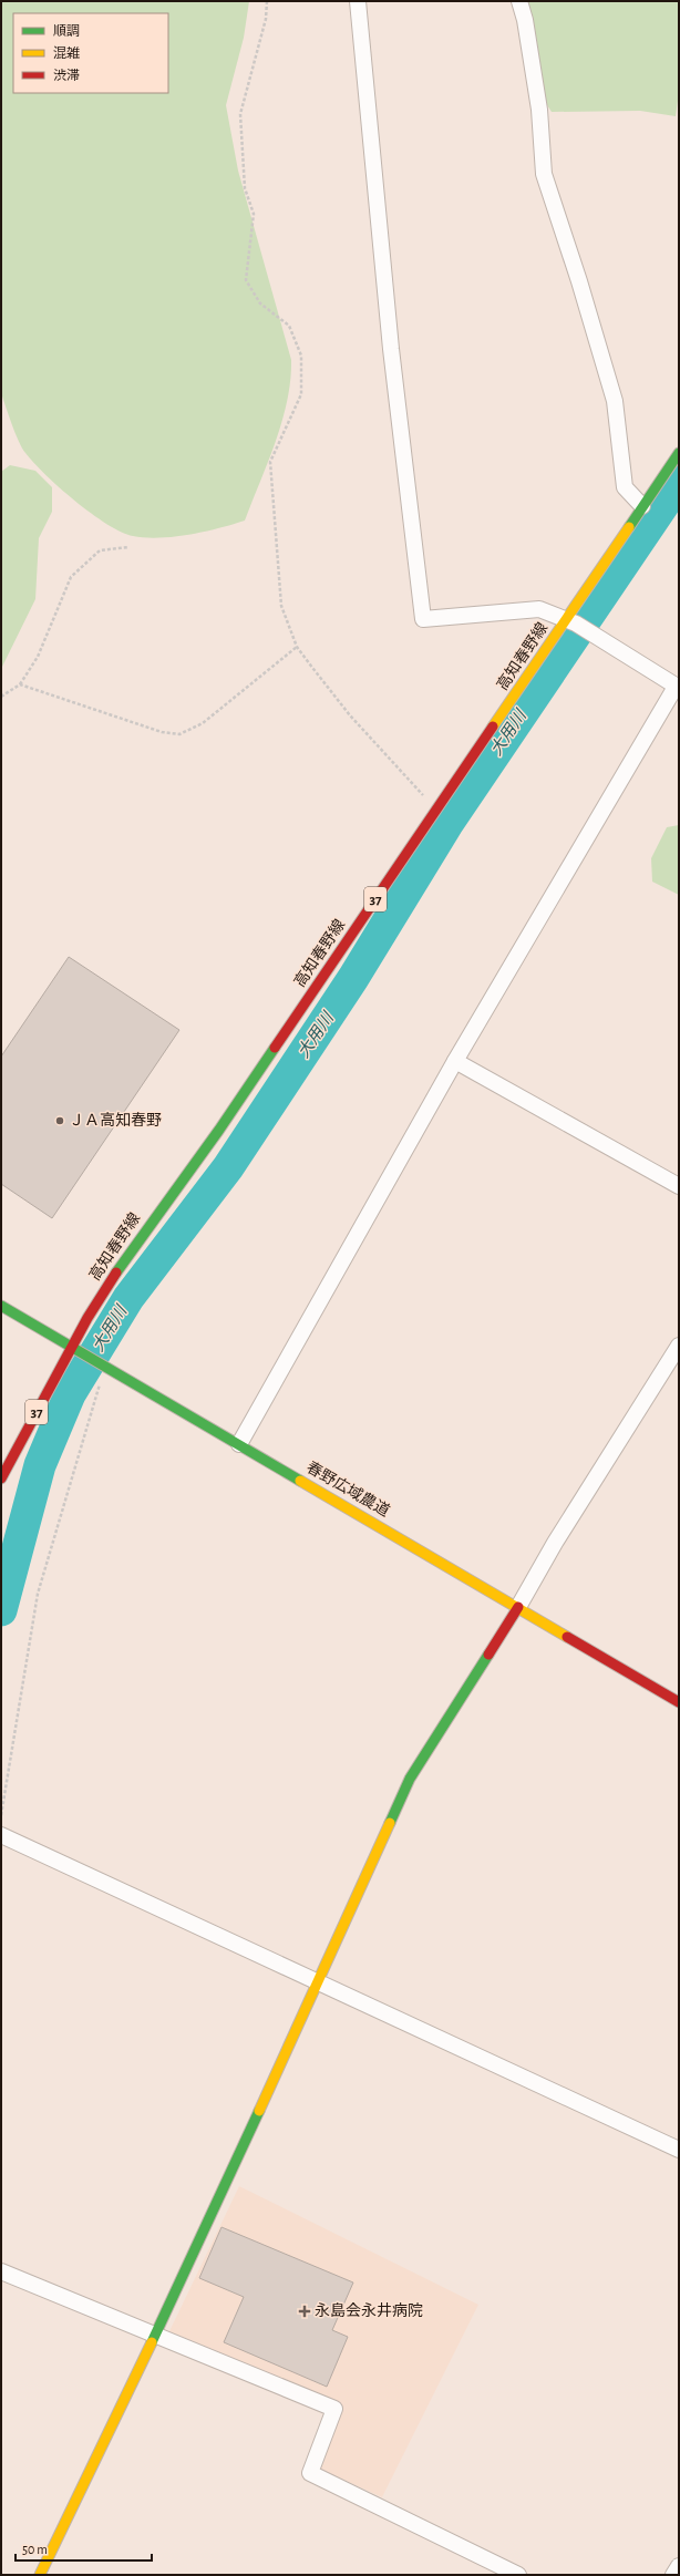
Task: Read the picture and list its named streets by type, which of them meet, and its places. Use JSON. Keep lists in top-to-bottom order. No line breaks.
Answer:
{"streets":{"street":["高知春野線","37","春野広域農道"]},"crossings":[["高知春野線","春野広域農道"]],"water":["大用川"],"places":{"other":["ＪＡ高知春野"],"health":["永島会永井病院"]},"legend":["順調","混雑","渋滞"],"scale_bar":"50 m"}
